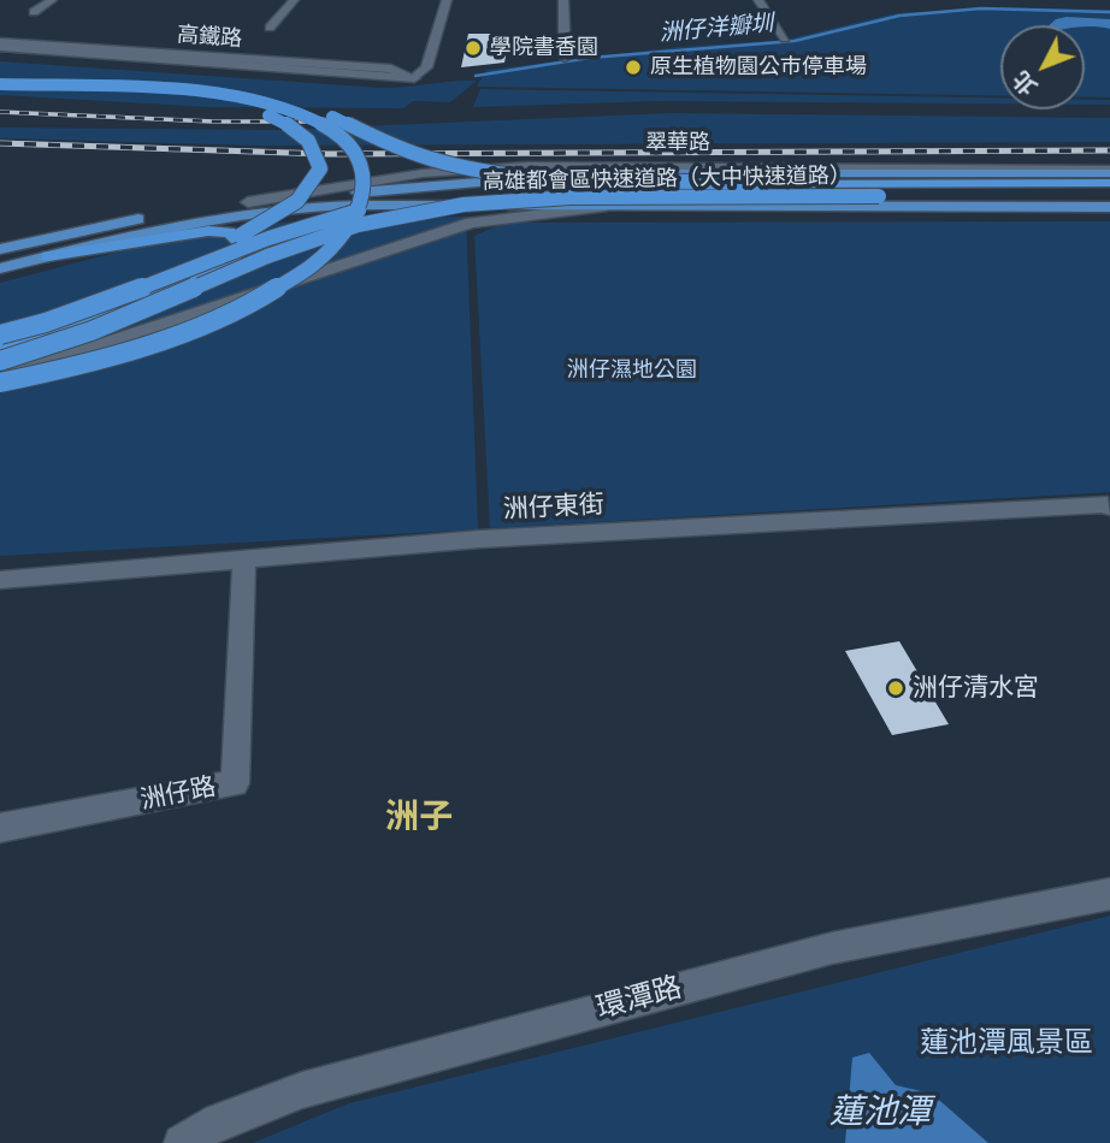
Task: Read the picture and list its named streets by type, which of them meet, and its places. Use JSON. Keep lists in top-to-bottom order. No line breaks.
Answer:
{"streets":{"highway":["高雄都會區快速道路（大中快速道路）"],"main road":["翠華路"],"street":["高鐵路","洲仔東街","洲仔路","環潭路"]},"crossings":[["洲仔東街","洲仔路"]],"districts":["洲子"],"water":["洲仔洋瓣圳","蓮池潭"],"parks":["洲仔濕地公園","蓮池潭風景區"],"places":["學院書香園","原生植物園公巿停車場","洲仔清水宮"],"north":"bottom left"}
